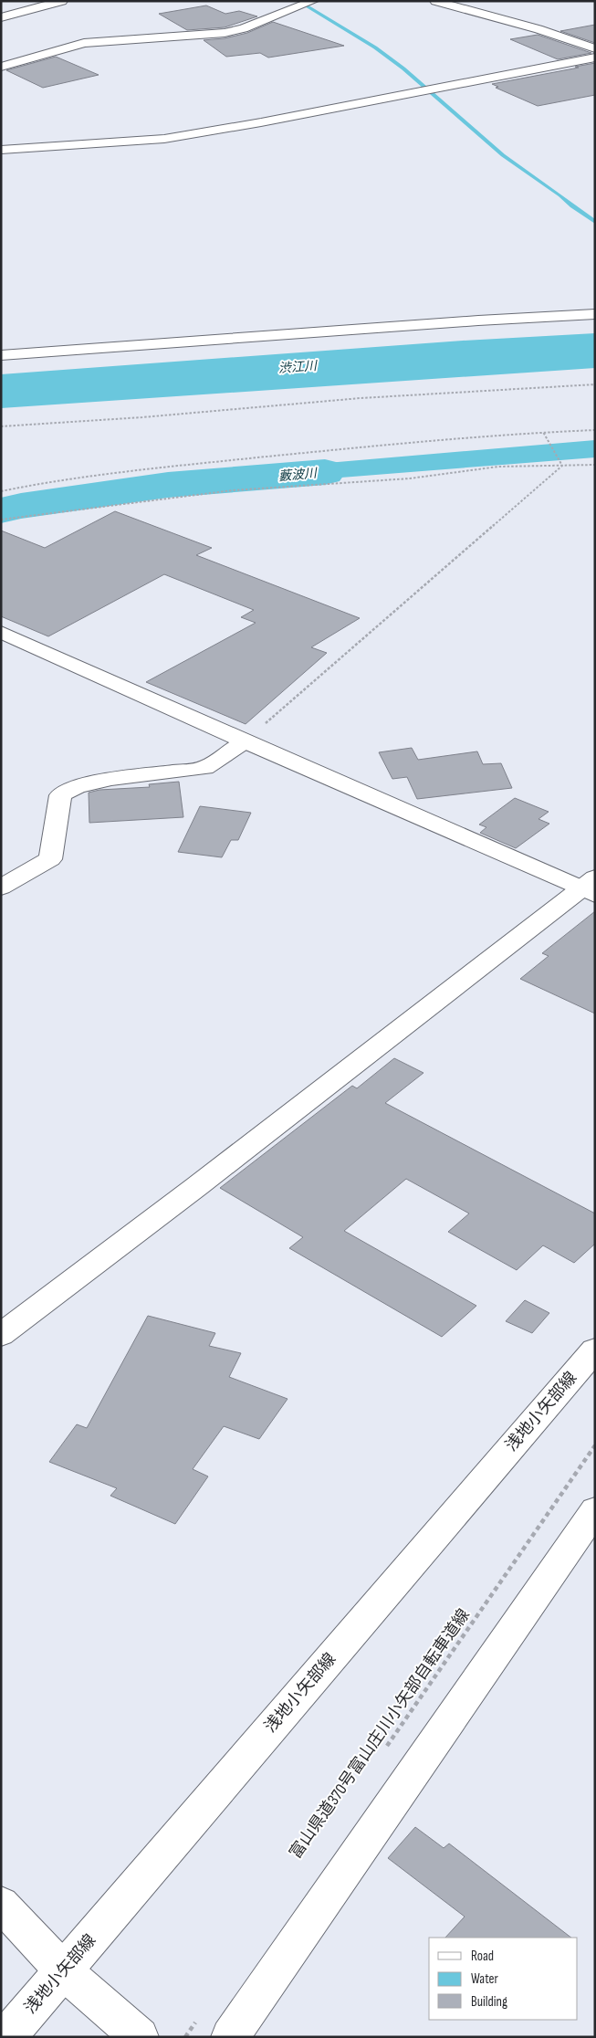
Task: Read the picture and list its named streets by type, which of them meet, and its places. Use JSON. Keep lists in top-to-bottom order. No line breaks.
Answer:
{"streets":{"street":["浅地小矢部線"],"path":["富山県道370号富山庄川小矢部自転車道線"]},"water":["渋江川","藪波川"],"legend":["Road","Water","Building"]}
